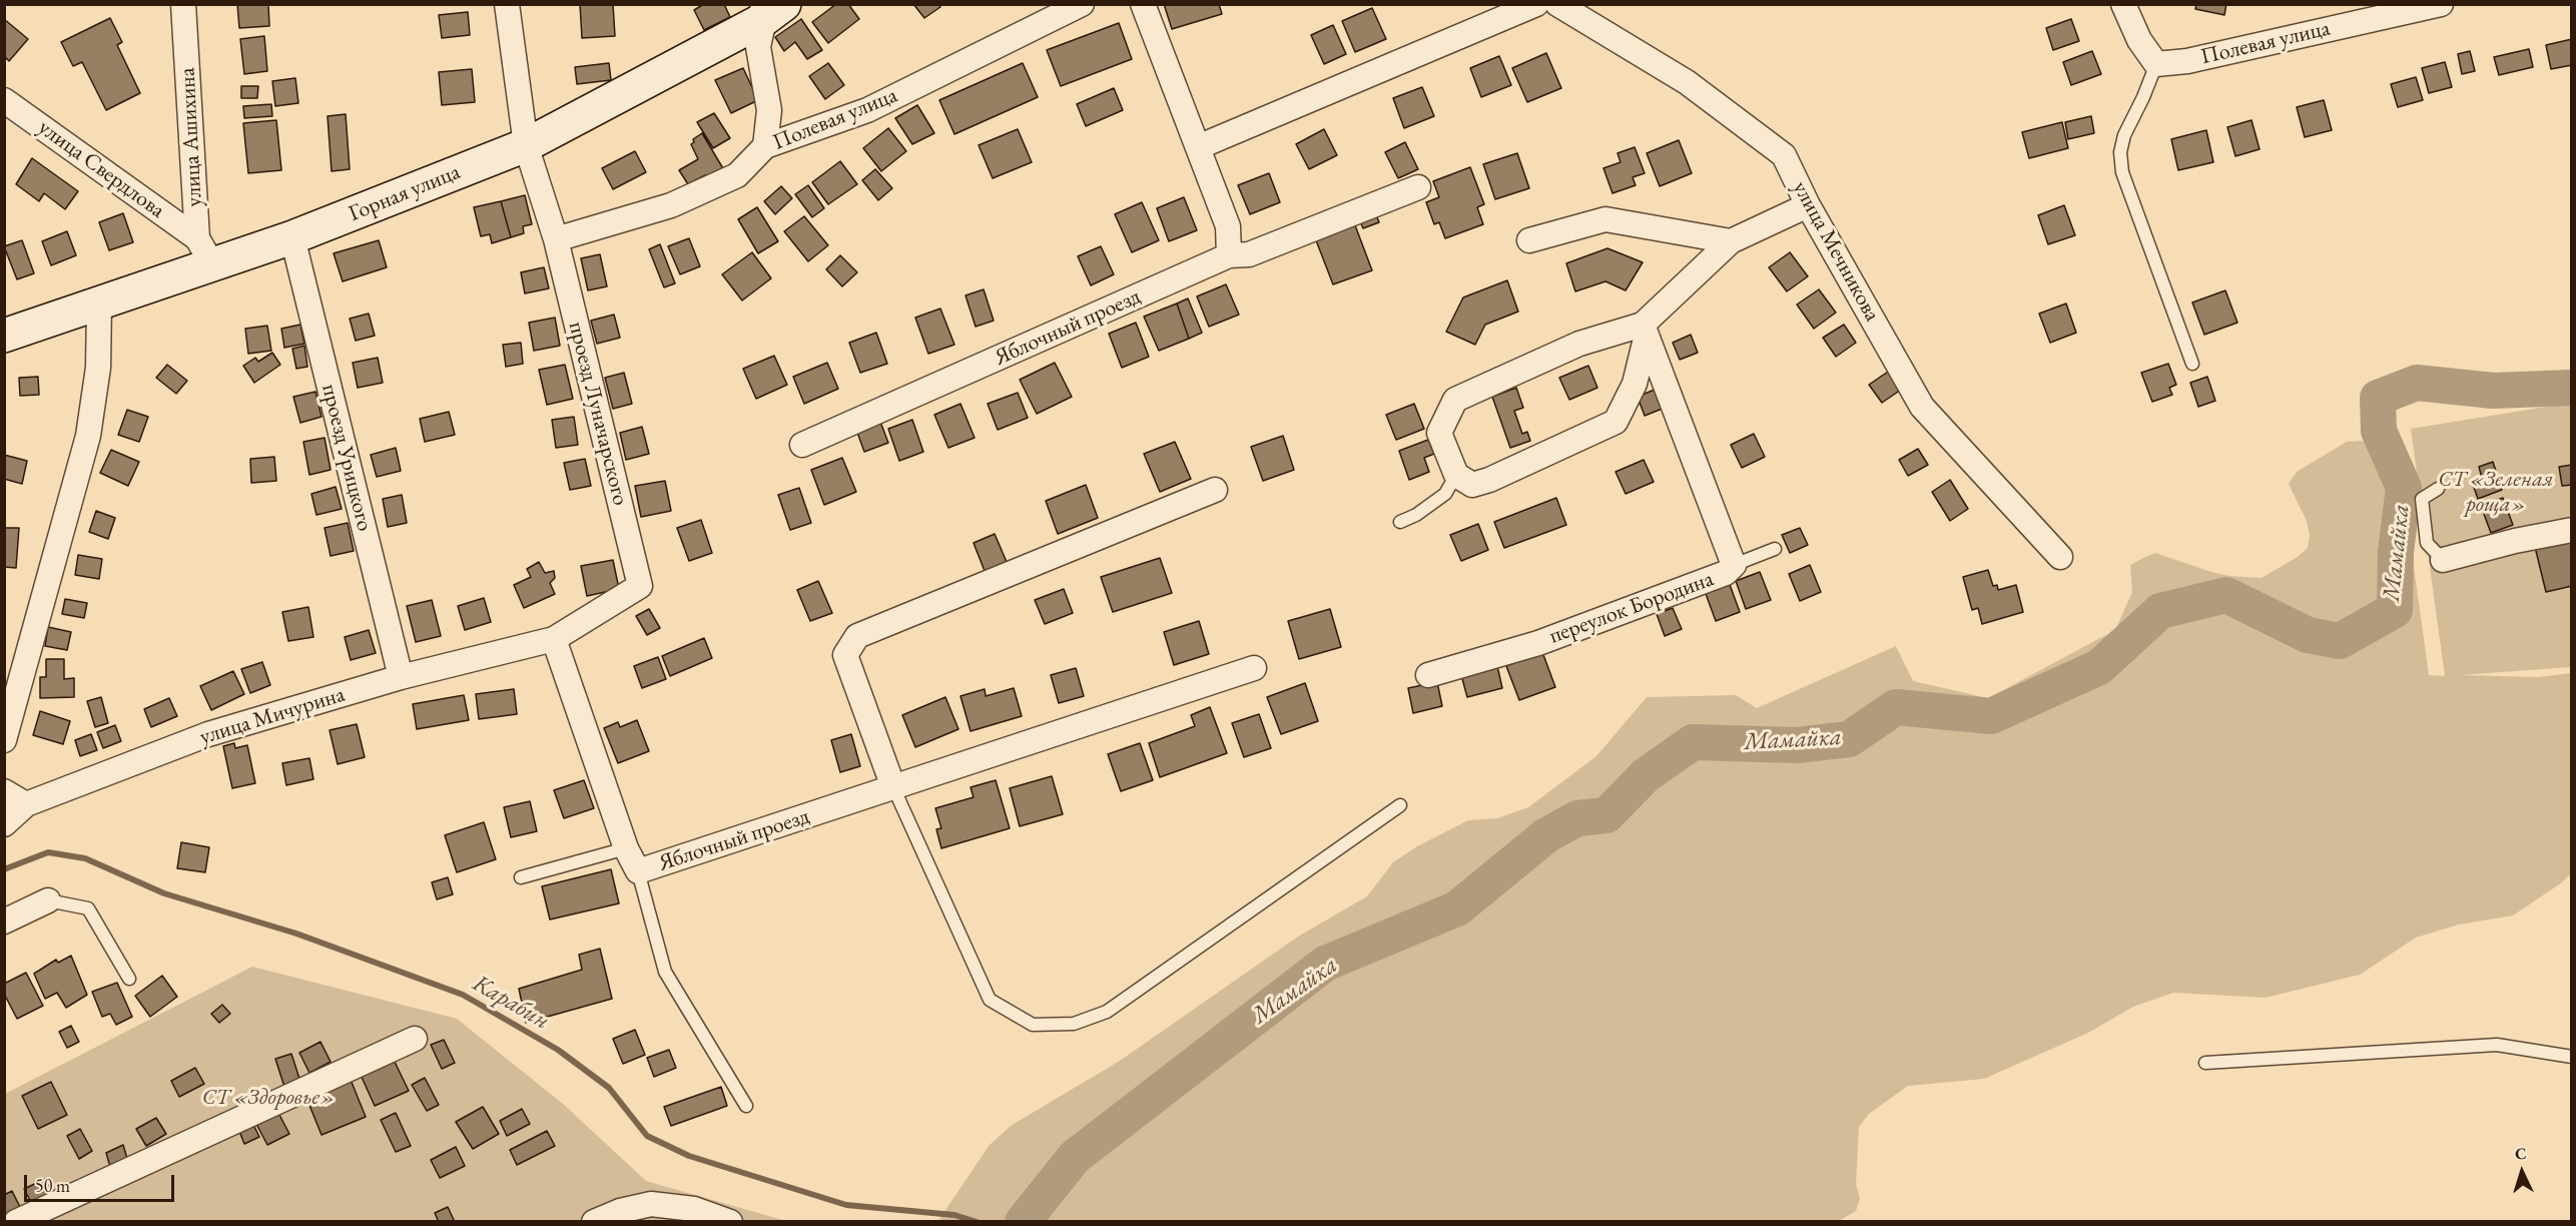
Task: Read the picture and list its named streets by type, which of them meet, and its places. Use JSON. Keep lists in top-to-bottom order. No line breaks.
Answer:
{"streets":{"street":["Полевая улица","улица Ашихина","улица Свердлова","Горная улица","улица Мечникова","Яблочный проезд","проезд Луначарского","проезд Урицкого","переулок Бородина","улица Мичурина"]},"crossings":[["Полевая улица","проезд Луначарского"],["улица Ашихина","улица Свердлова"],["улица Ашихина","Горная улица"],["улица Свердлова","Горная улица"],["Горная улица","проезд Луначарского"],["Горная улица","проезд Урицкого"],["Яблочный проезд","проезд Луначарского"],["Яблочный проезд","улица Мичурина"],["проезд Луначарского","улица Мичурина"],["проезд Урицкого","улица Мичурина"]],"water":["Мамайка","Карабин"],"parks":["СТ «Зеленая роща»","СТ «Здоровье»"],"scale_bar":"50 m","north":"top"}
